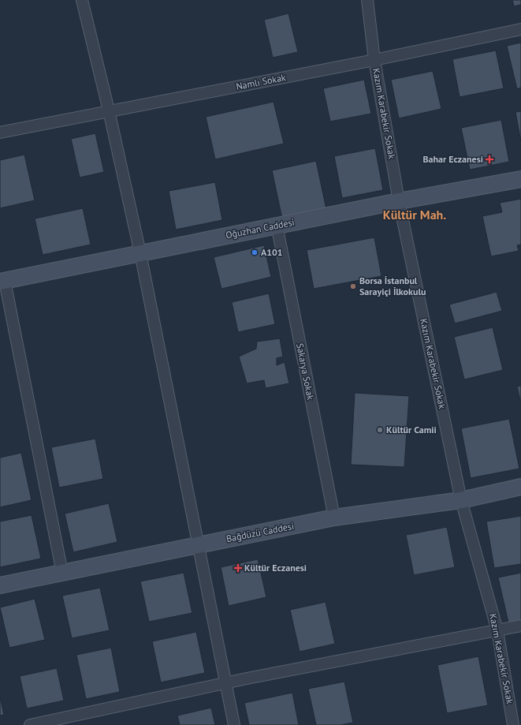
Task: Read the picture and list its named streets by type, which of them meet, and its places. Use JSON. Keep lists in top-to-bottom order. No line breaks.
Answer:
{"streets":{"street":["Namlı Sokak","Kazım Karabekir Sokak","Oğuzhan Caddesi","Sakarya Sokak","Bağdüzü Caddesi"]},"crossings":[["Namlı Sokak","Kazım Karabekir Sokak"],["Kazım Karabekir Sokak","Oğuzhan Caddesi"],["Kazım Karabekir Sokak","Bağdüzü Caddesi"],["Oğuzhan Caddesi","Sakarya Sokak"],["Sakarya Sokak","Bağdüzü Caddesi"]],"districts":["Kültür Mah."],"places":{"health":["Bahar Eczanesi","Kültür Eczanesi"],"other":["A101","Borsa İstanbul Sarayiçi İlkokulu","Kültür Camii"]}}
